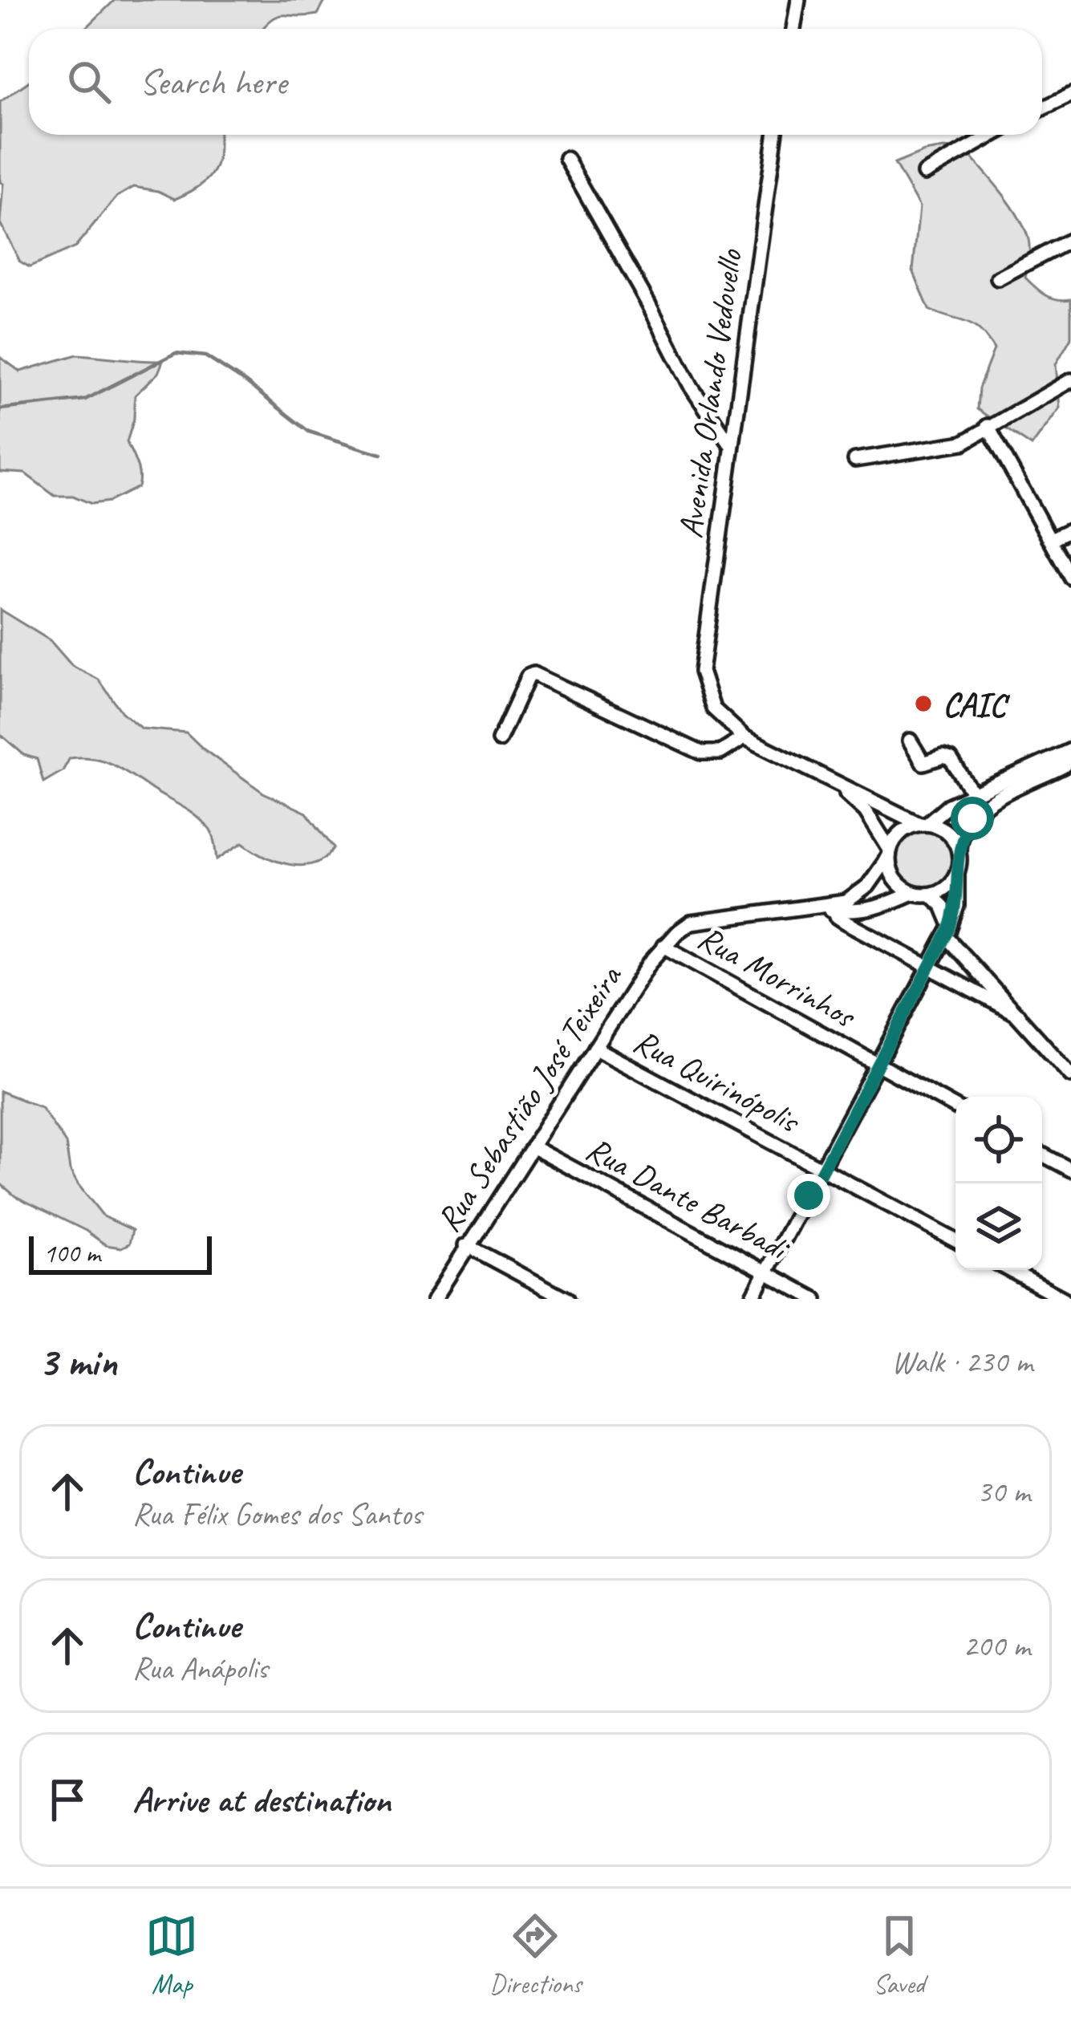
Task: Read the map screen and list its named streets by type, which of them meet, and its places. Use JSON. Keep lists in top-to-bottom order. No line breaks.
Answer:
{"streets":{"street":["Avenida Orlando Vedovello","Rua Morrinhos","Rua Quirinópolis","Rua Sebastião José Teixeira","Rua Dante Barbadi"]},"crossings":[["Rua Morrinhos","Rua Sebastião José Teixeira"],["Rua Quirinópolis","Rua Sebastião José Teixeira"],["Rua Sebastião José Teixeira","Rua Dante Barbadi"]],"places":["CAIC"],"scale_bar":"100 m","page":{"search":"Search here","scale":"100 m","heading":["3 min","Walk · 230 m"],"list":[["Continue","Rua Félix Gomes dos Santos","30 m"],["Continue","Rua Anápolis","200 m"],"Arrive at destination"],"nav":["Map","Directions","Saved"]}}
